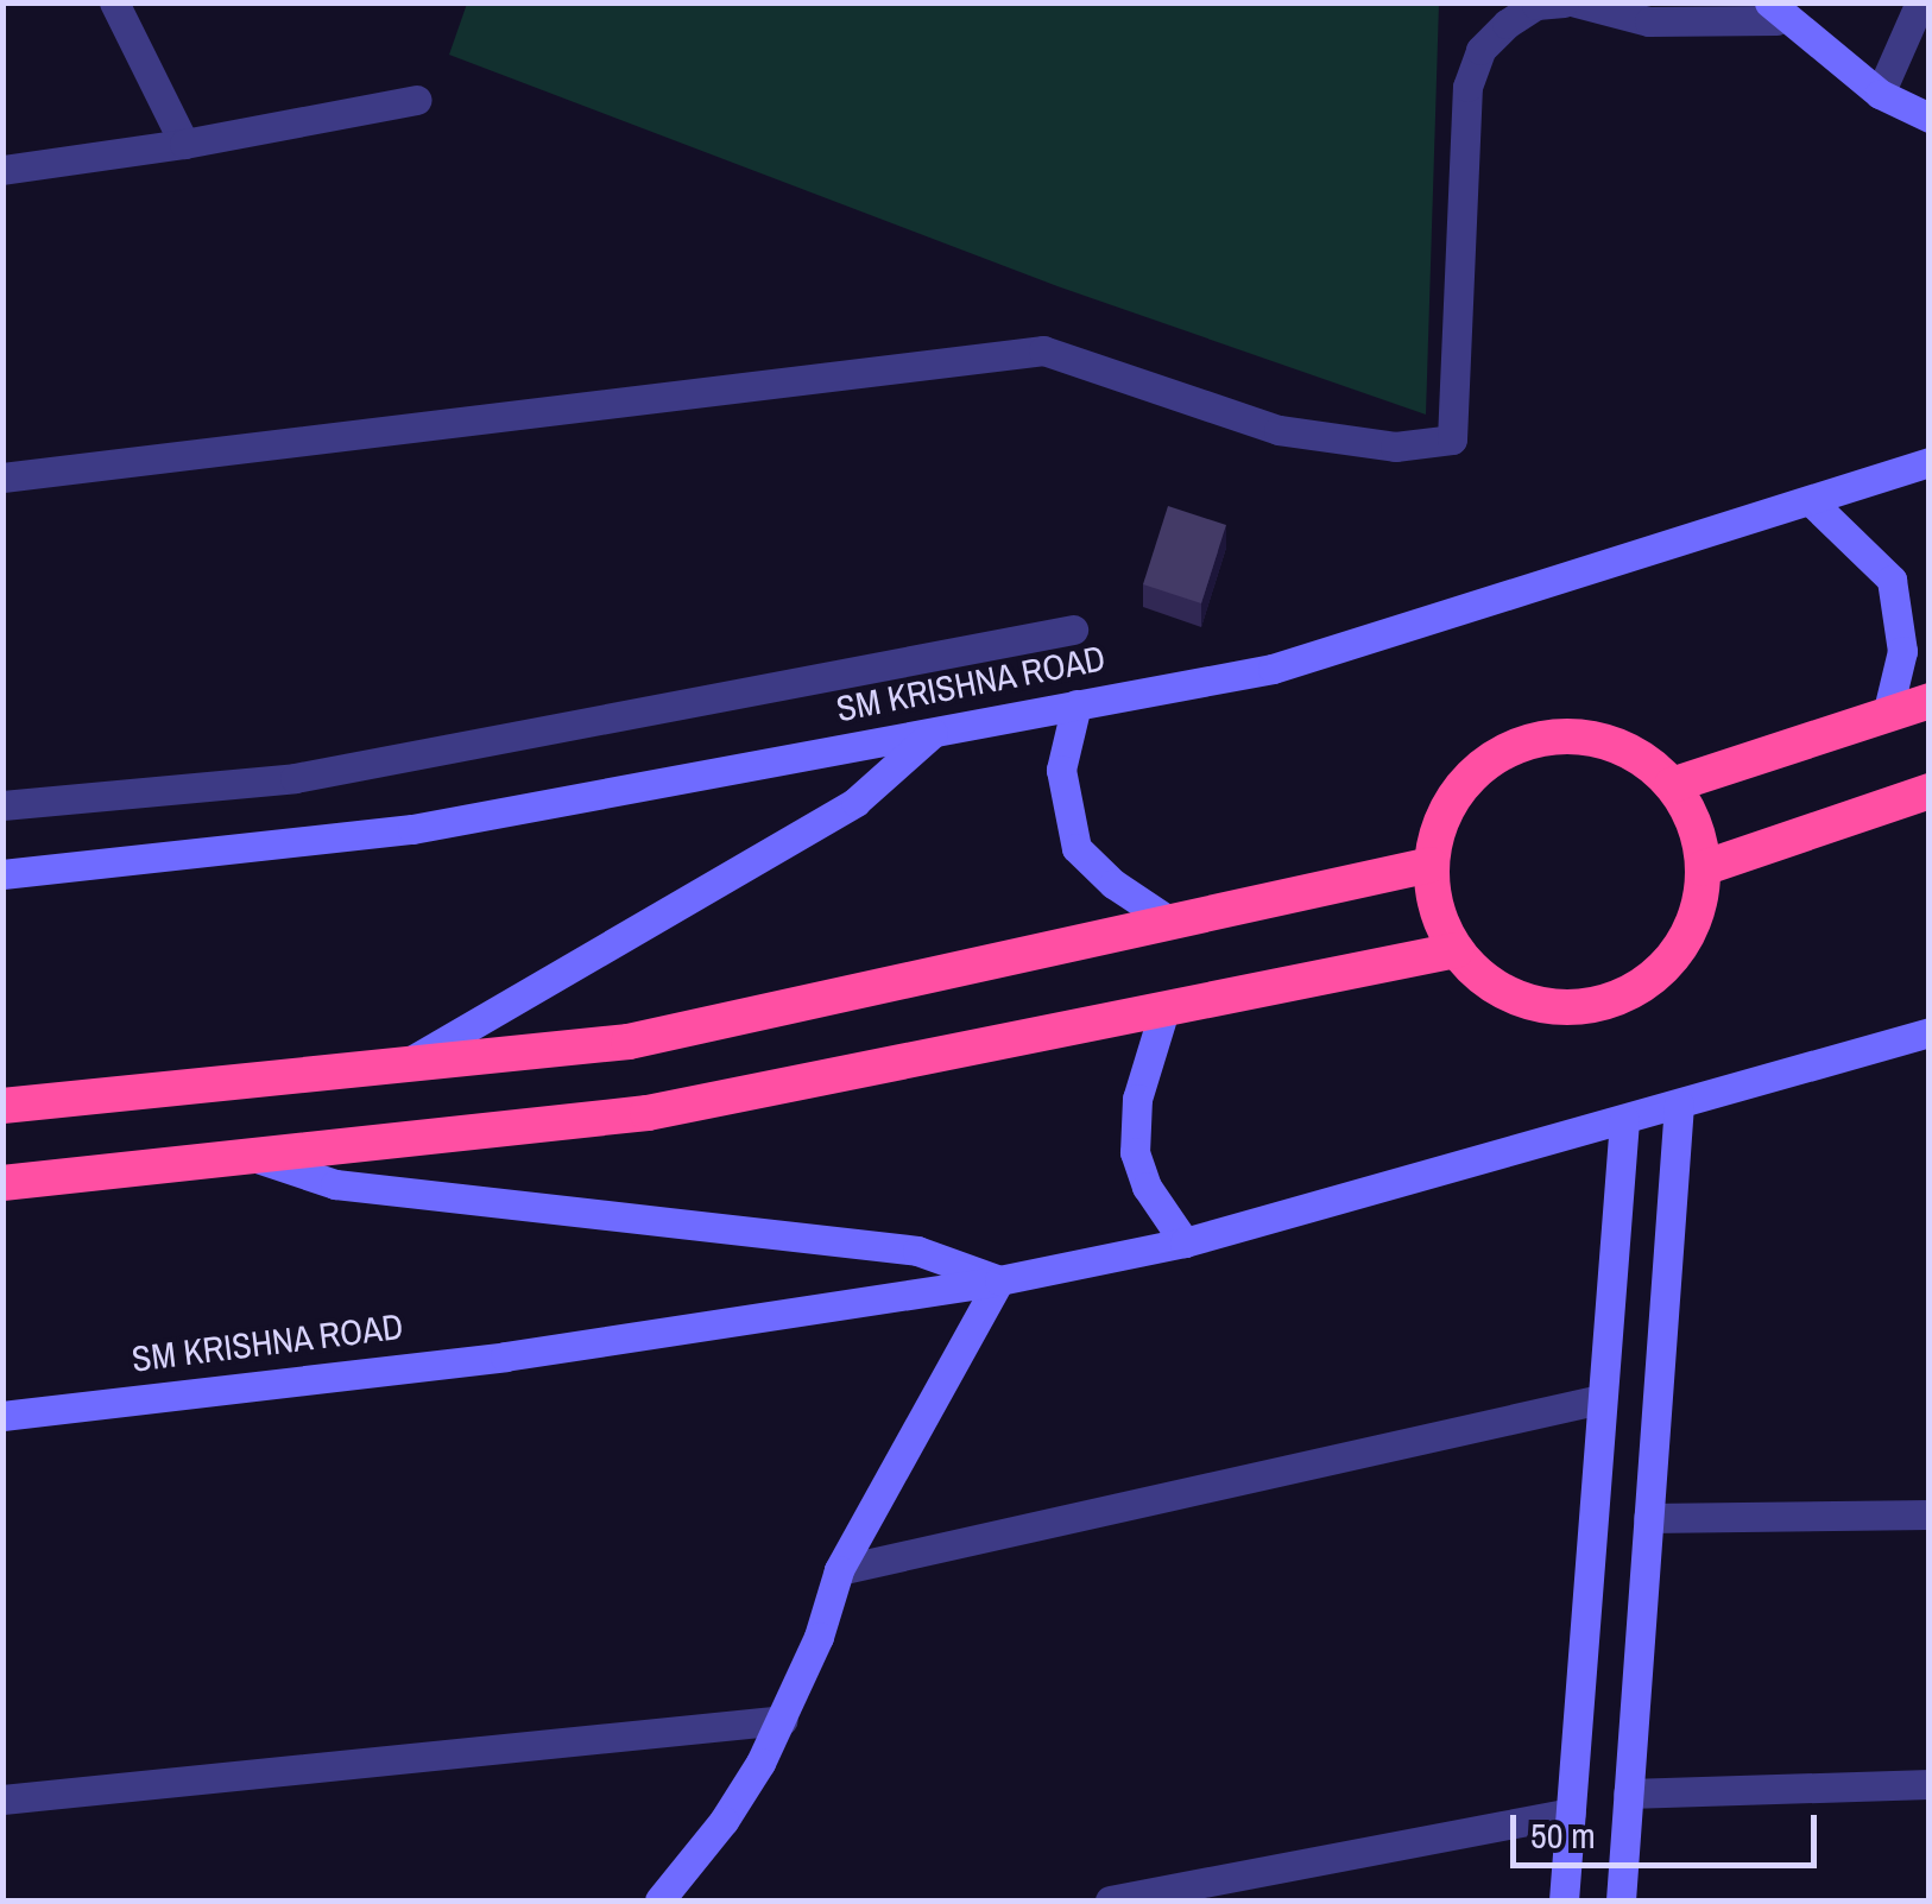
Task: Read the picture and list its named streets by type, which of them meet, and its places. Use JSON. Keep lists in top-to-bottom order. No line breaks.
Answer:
{"streets":{"street":["SM KRISHNA ROAD"]},"scale_bar":"50 m"}
